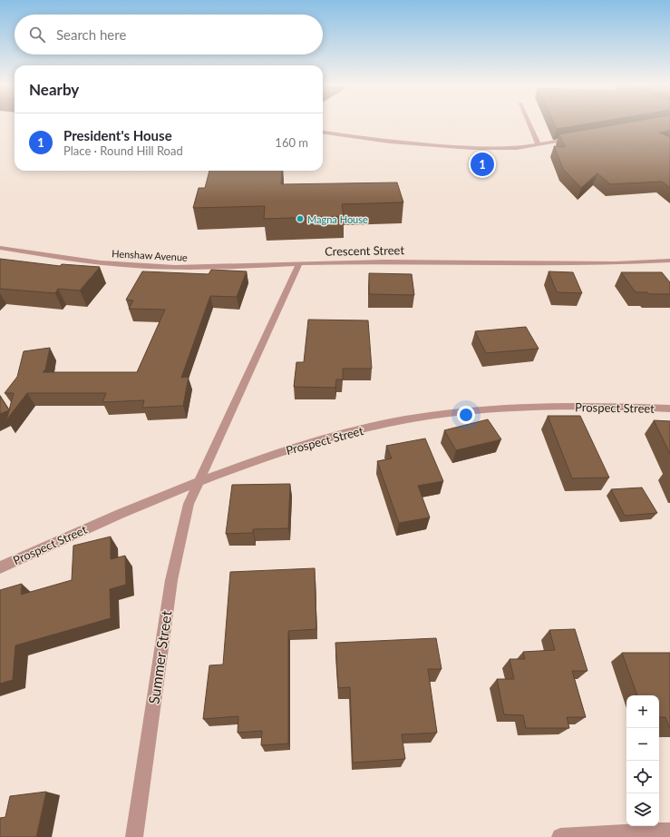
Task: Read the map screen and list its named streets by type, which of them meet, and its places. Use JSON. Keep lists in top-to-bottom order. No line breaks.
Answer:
{"streets":{"street":["Crescent Street","Henshaw Avenue","Prospect Street","Summer Street"]},"crossings":[["Crescent Street","Henshaw Avenue"],["Prospect Street","Summer Street"]],"places":["Magna House"],"page":{"search":"Search here","heading":"Nearby","list":[{"mark":"1","name":"President's House","note":"Place · Round Hill Road","value":"160 m"}],"pins":"1","map_buttons":["+","−"]}}
